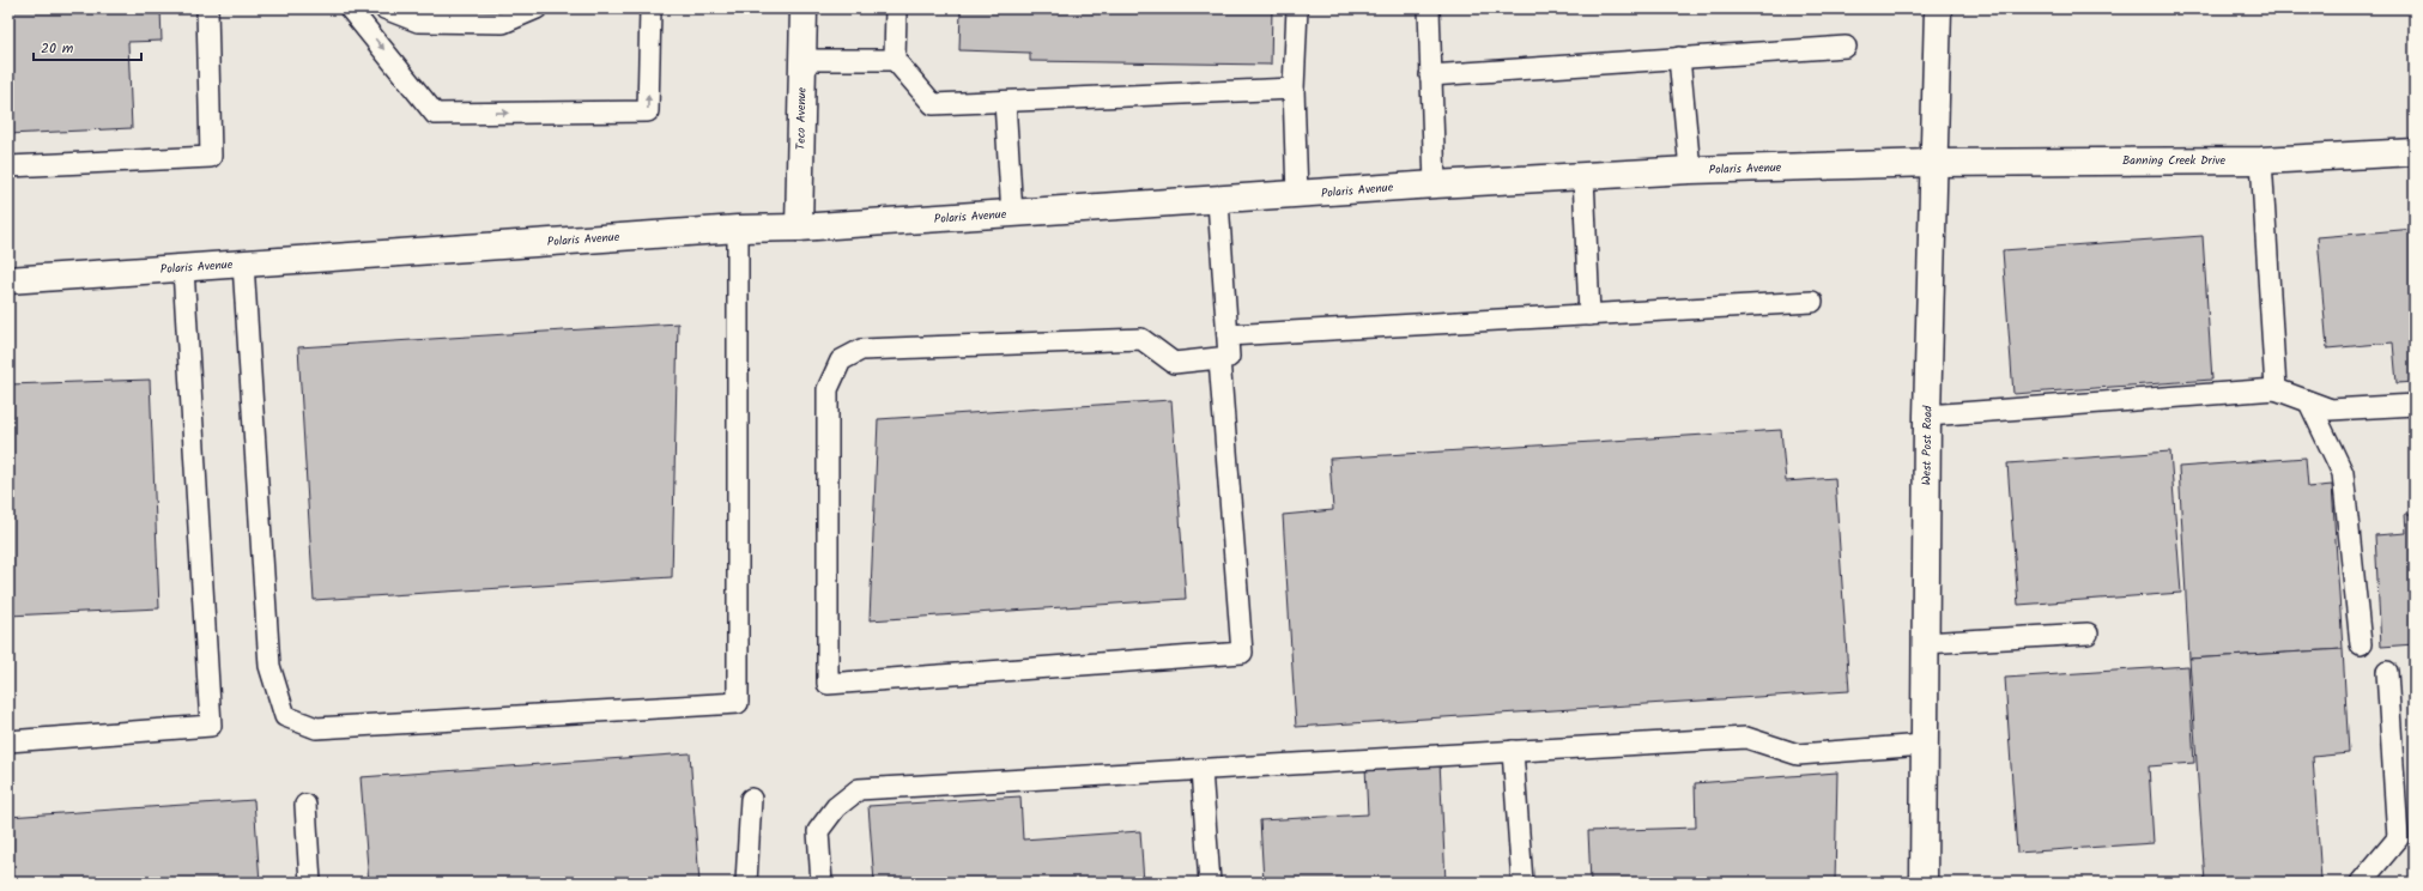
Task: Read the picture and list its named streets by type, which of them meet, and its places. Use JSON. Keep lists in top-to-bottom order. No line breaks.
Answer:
{"streets":{"street":["Teco Avenue","Banning Creek Drive","Polaris Avenue","West Post Road"]},"crossings":[["Teco Avenue","Polaris Avenue"],["Banning Creek Drive","Polaris Avenue"],["Banning Creek Drive","West Post Road"],["Polaris Avenue","West Post Road"]],"scale_bar":"20 m"}
